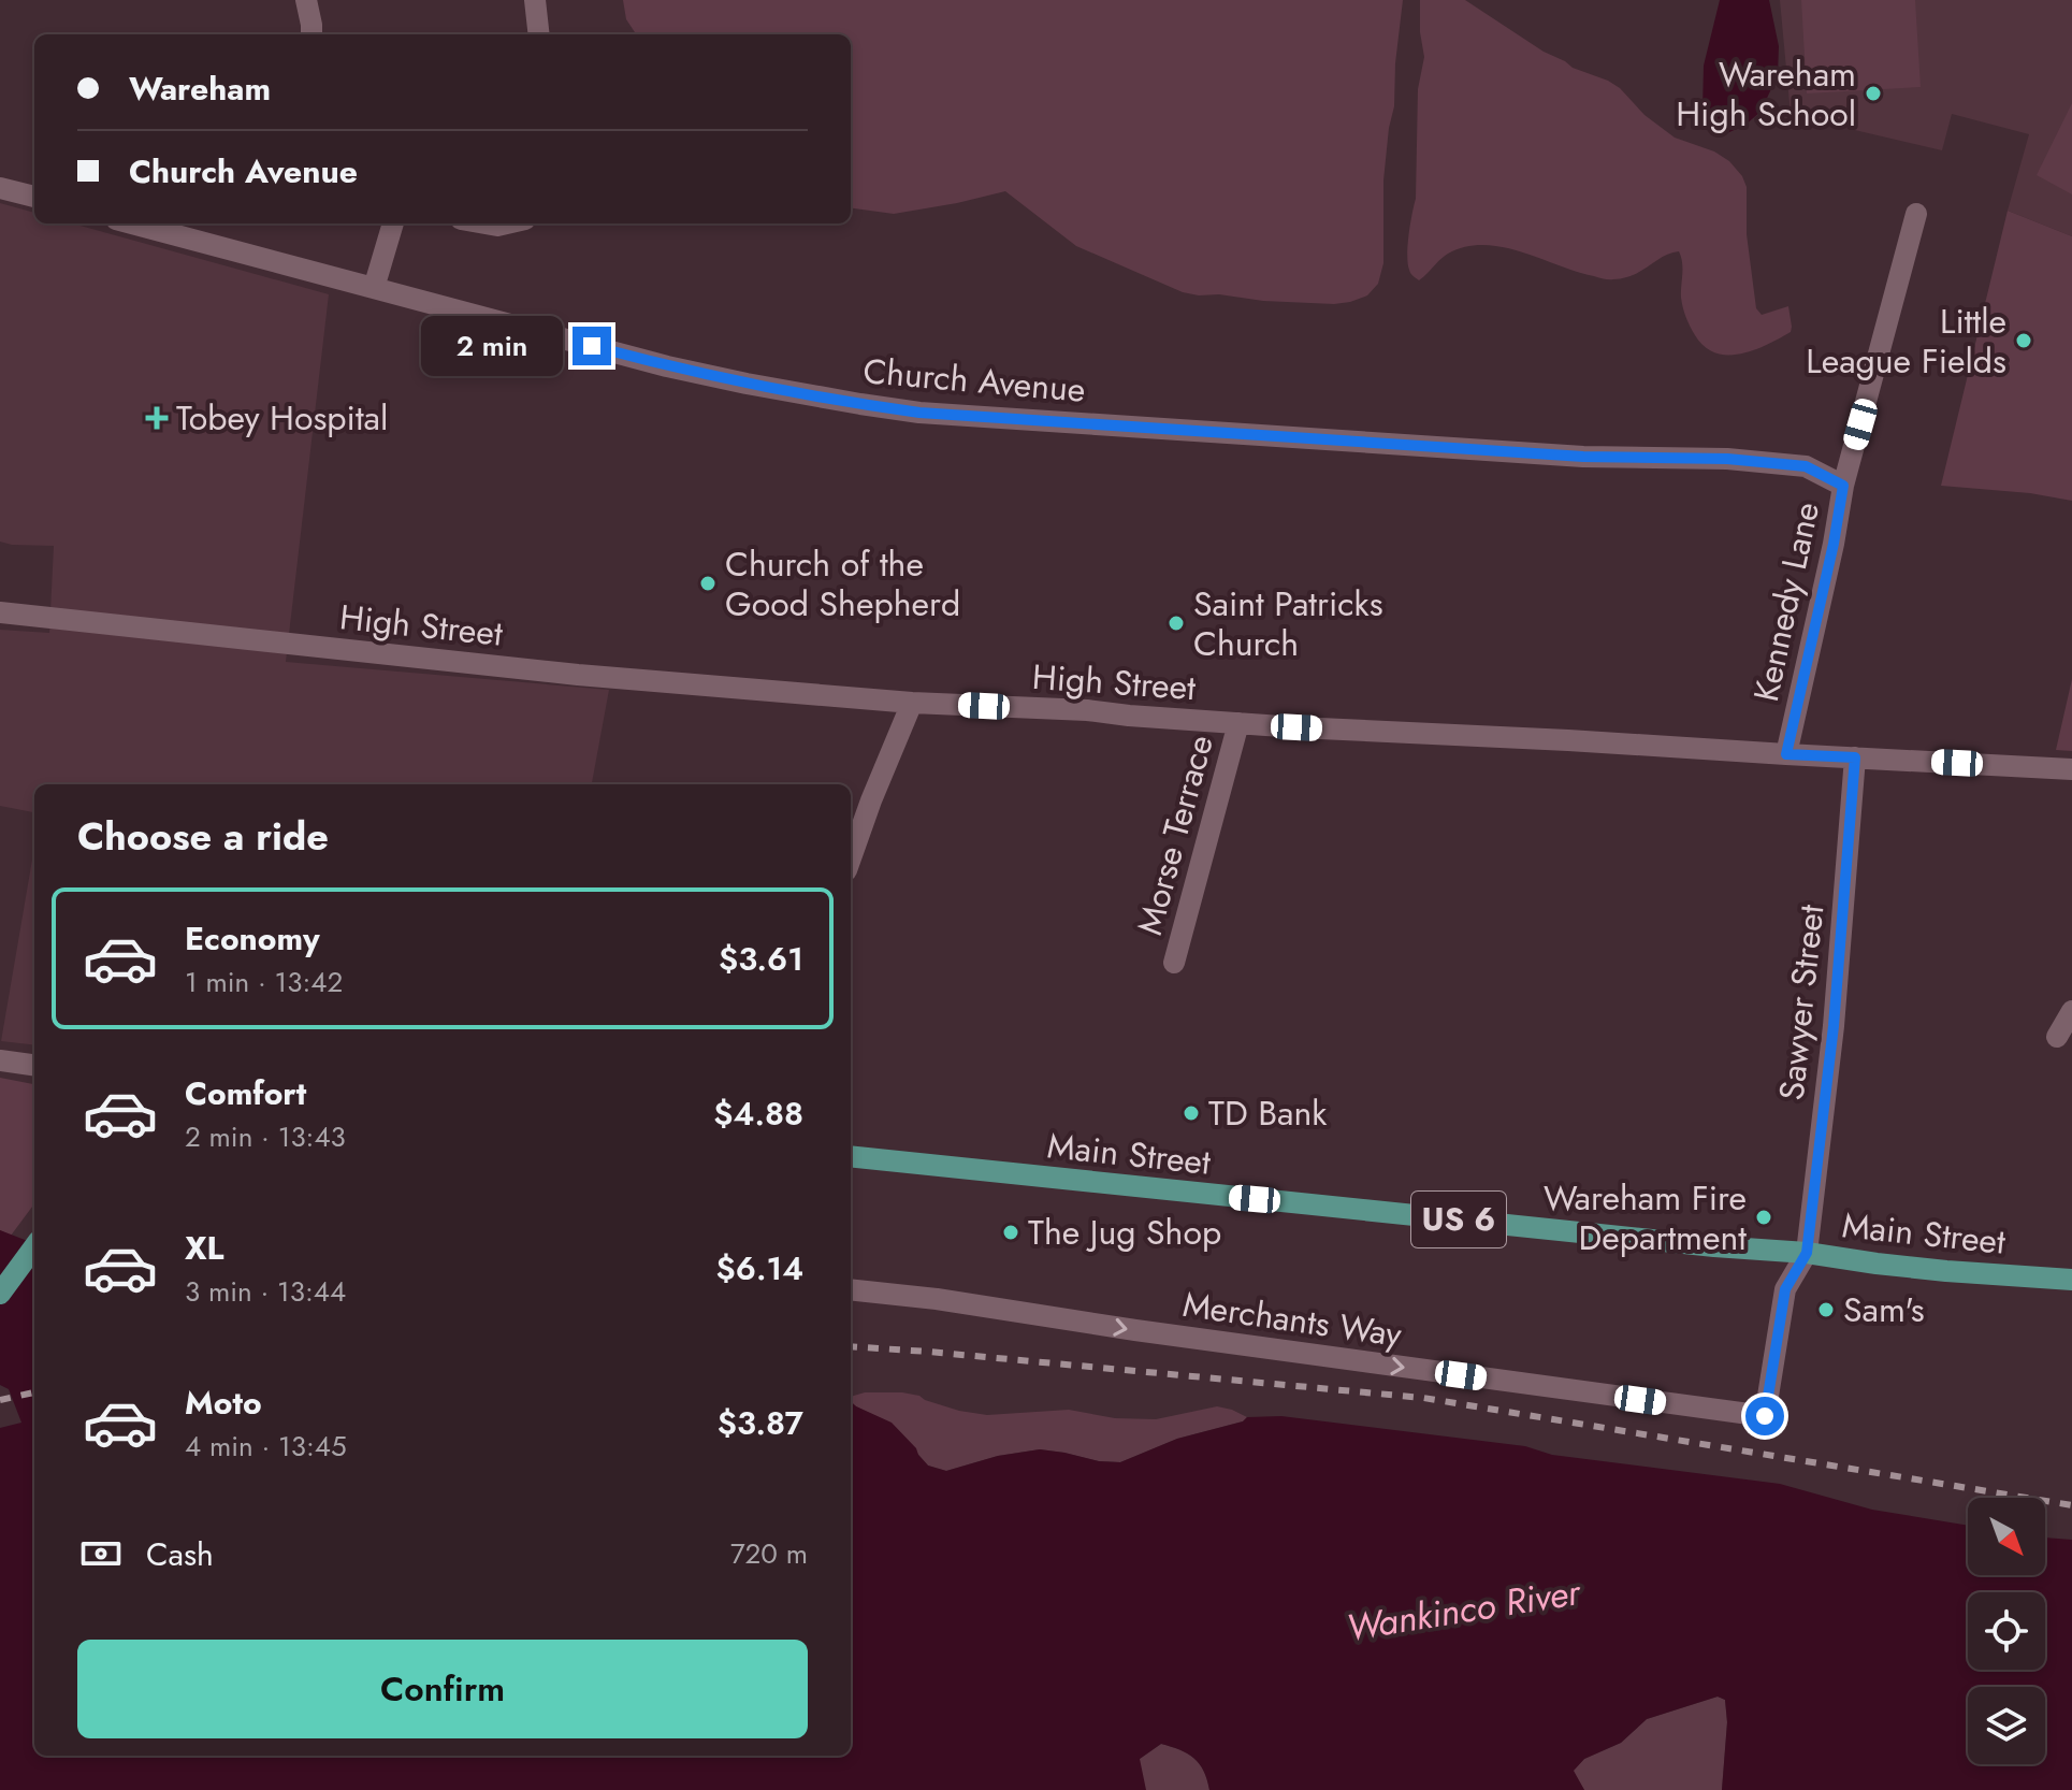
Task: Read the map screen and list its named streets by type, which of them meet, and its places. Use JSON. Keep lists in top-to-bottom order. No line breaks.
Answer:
{"streets":{"main road":["Main Street","US 6"],"street":["Church Avenue","Kennedy Lane","High Street","Morse Terrace","Sawyer Street","Merchants Way"]},"crossings":[["Church Avenue","Kennedy Lane"],["Kennedy Lane","High Street"],["High Street","Morse Terrace"],["High Street","Sawyer Street"],["Sawyer Street","Main Street"],["Sawyer Street","Merchants Way"],["Main Street","Merchants Way"]],"one_way":["Merchants Way"],"water":["Wankinco River"],"places":{"other":["Wareham High School","Little League Fields","Church of the Good Shepherd","Saint Patricks Church","TD Bank","Wareham Fire Department","The Jug Shop","Sam's"],"health":["Tobey Hospital"]},"north":"bottom right","page":{"banner":["Wareham","Church Avenue"],"bubble":"2 min","heading":"Choose a ride","list":[{"name":"Economy","note":"1 min · 13:42","value":"$3.61"},{"name":"Comfort","note":"2 min · 13:43","value":"$4.88"},{"name":"XL","note":"3 min · 13:44","value":"$6.14"},{"name":"Moto","note":"4 min · 13:45","value":"$3.87"}],"pay":["Cash","720 m"],"buttons":"Confirm"}}
